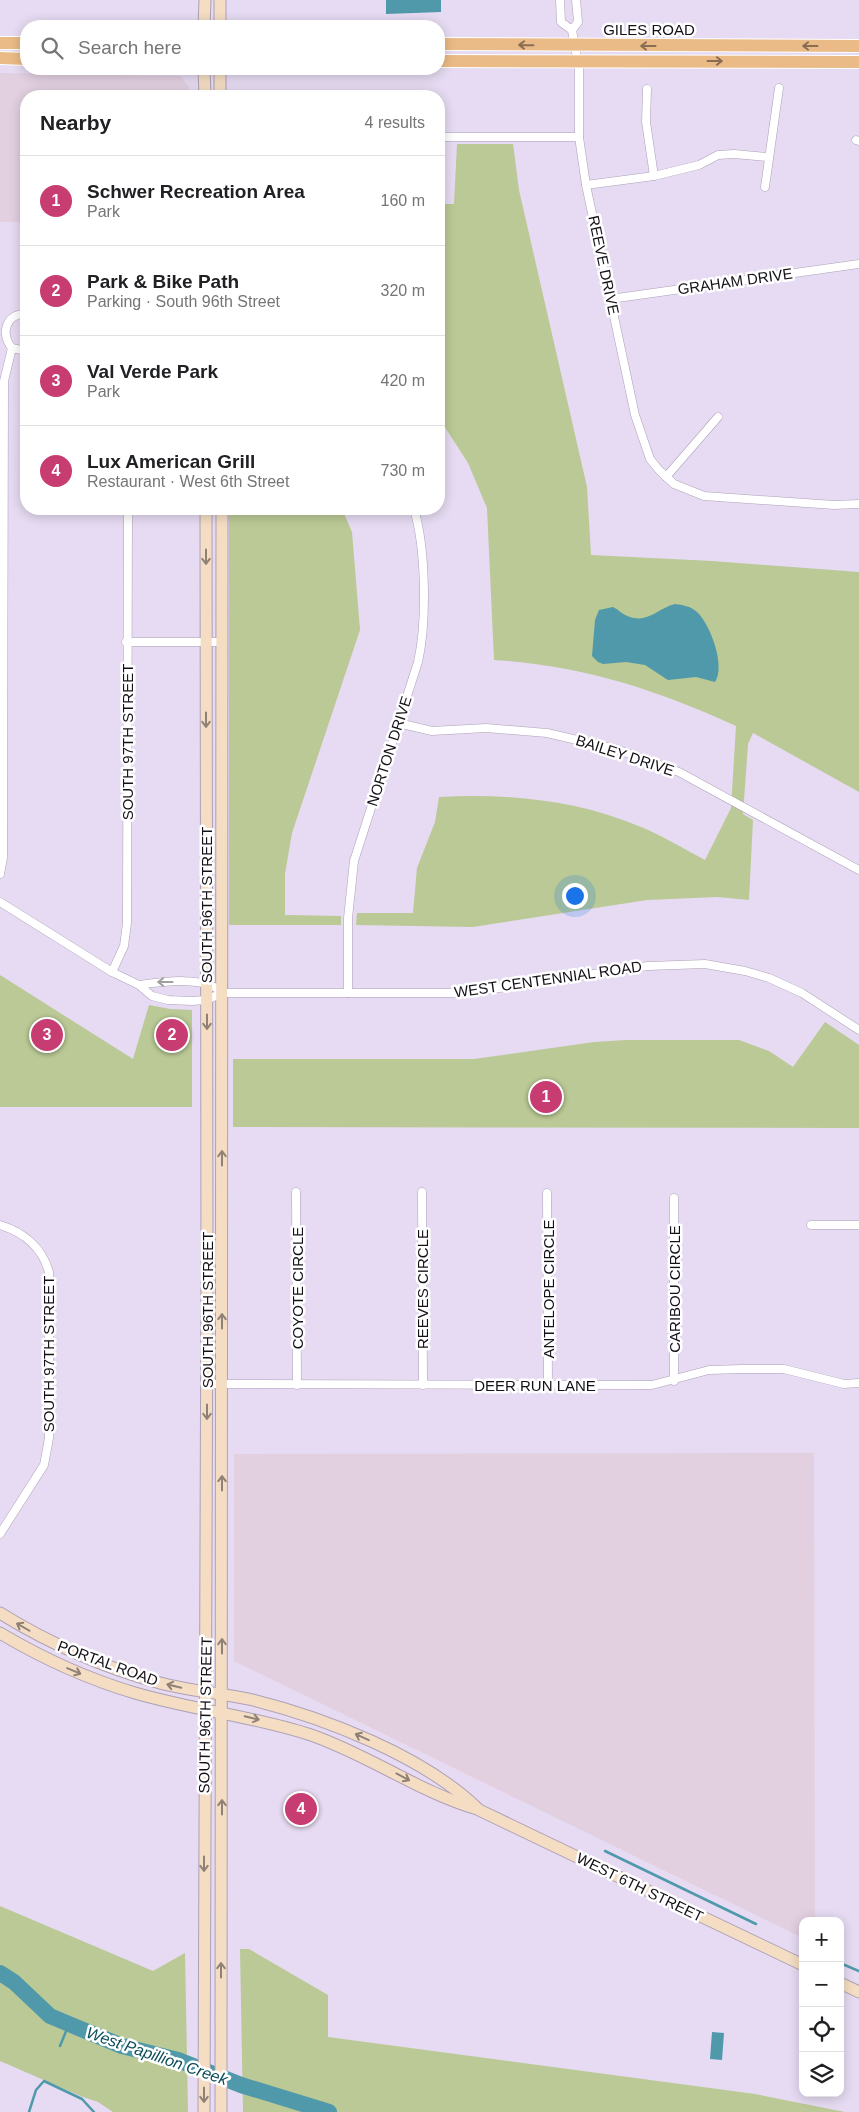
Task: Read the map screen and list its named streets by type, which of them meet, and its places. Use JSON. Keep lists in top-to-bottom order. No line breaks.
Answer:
{"streets":{"main road":["GILES ROAD","SOUTH 96TH STREET","PORTAL ROAD","WEST 6TH STREET"],"street":["REEVE DRIVE","GRAHAM DRIVE","SOUTH 97TH STREET","NORTON DRIVE","BAILEY DRIVE","WEST CENTENNIAL ROAD","COYOTE CIRCLE","REEVES CIRCLE","ANTELOPE CIRCLE","CARIBOU CIRCLE","DEER RUN LANE"]},"crossings":[["GILES ROAD","REEVE DRIVE"],["REEVE DRIVE","GRAHAM DRIVE"],["SOUTH 97TH STREET","WEST CENTENNIAL ROAD"],["NORTON DRIVE","BAILEY DRIVE"],["NORTON DRIVE","WEST CENTENNIAL ROAD"],["SOUTH 96TH STREET","WEST CENTENNIAL ROAD"],["SOUTH 96TH STREET","DEER RUN LANE"],["SOUTH 96TH STREET","PORTAL ROAD"],["SOUTH 96TH STREET","WEST 6TH STREET"],["COYOTE CIRCLE","DEER RUN LANE"],["REEVES CIRCLE","DEER RUN LANE"],["ANTELOPE CIRCLE","DEER RUN LANE"],["CARIBOU CIRCLE","DEER RUN LANE"],["PORTAL ROAD","WEST 6TH STREET"]],"water":["West Papillion Creek"],"page":{"search":"Search here","heading":["Nearby","4 results"],"list":[{"mark":"1","name":"Schwer Recreation Area","note":"Park","value":"160 m"},{"mark":"2","name":"Park & Bike Path","note":"Parking · South 96th Street","value":"320 m"},{"mark":"3","name":"Val Verde Park","note":"Park","value":"420 m"},{"mark":"4","name":"Lux American Grill","note":"Restaurant · West 6th Street","value":"730 m"}],"pins":["2","3","1","4"],"map_buttons":["+","−"]}}
